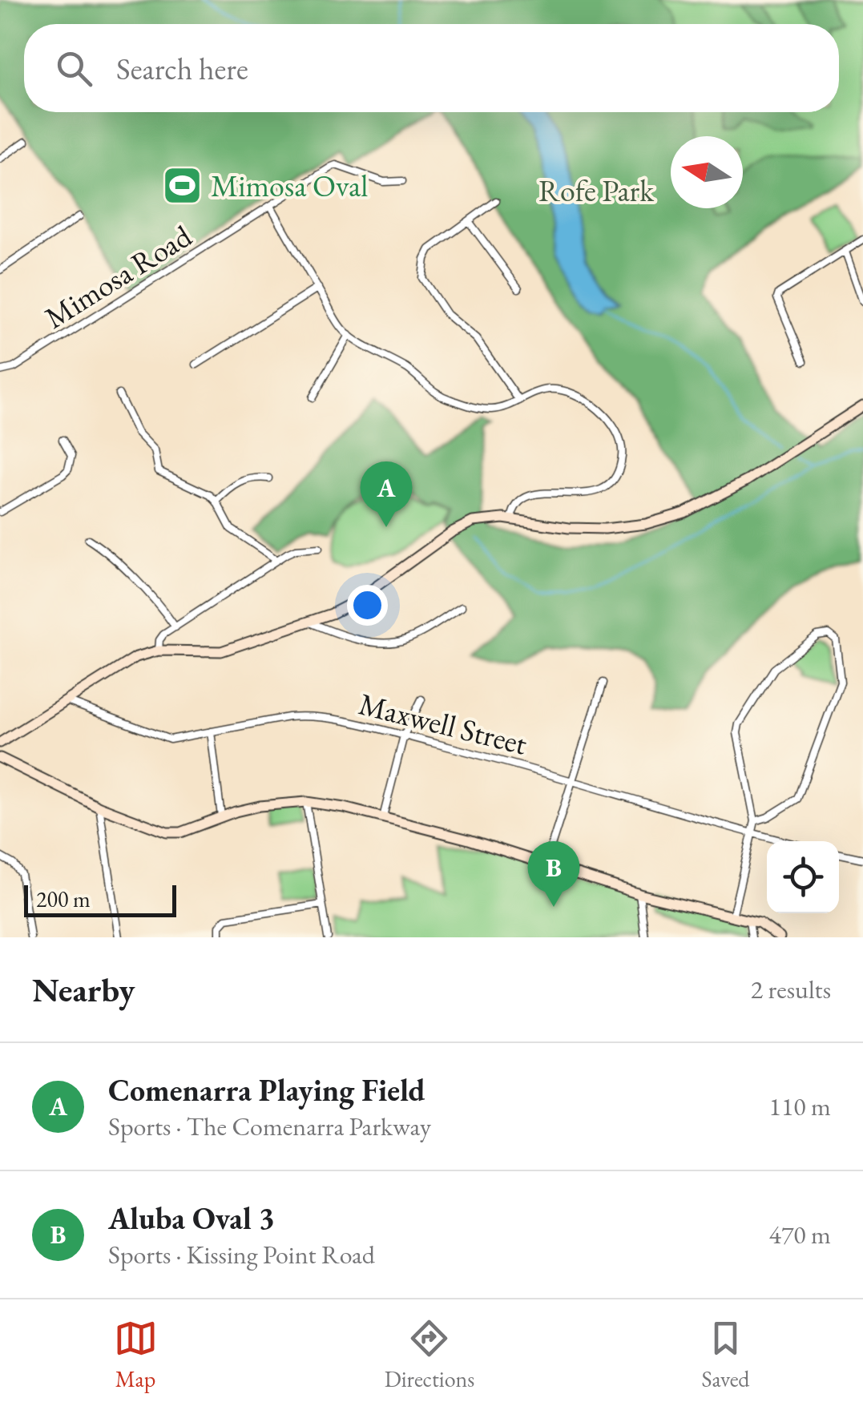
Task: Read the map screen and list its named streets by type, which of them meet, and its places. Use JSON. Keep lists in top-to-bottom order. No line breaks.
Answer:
{"streets":{"street":["Mimosa Road","Maxwell Street"]},"parks":["Rofe Park"],"places":{"sports":["Mimosa Oval"]},"scale_bar":"200 m","north":"left","page":{"search":"Search here","pins":["A","B"],"scale":"200 m","heading":["Nearby","2 results"],"list":[{"mark":"A","name":"Comenarra Playing Field","note":"Sports · The Comenarra Parkway","value":"110 m"},{"mark":"B","name":"Aluba Oval 3","note":"Sports · Kissing Point Road","value":"470 m"}],"nav":["Map","Directions","Saved"]}}
